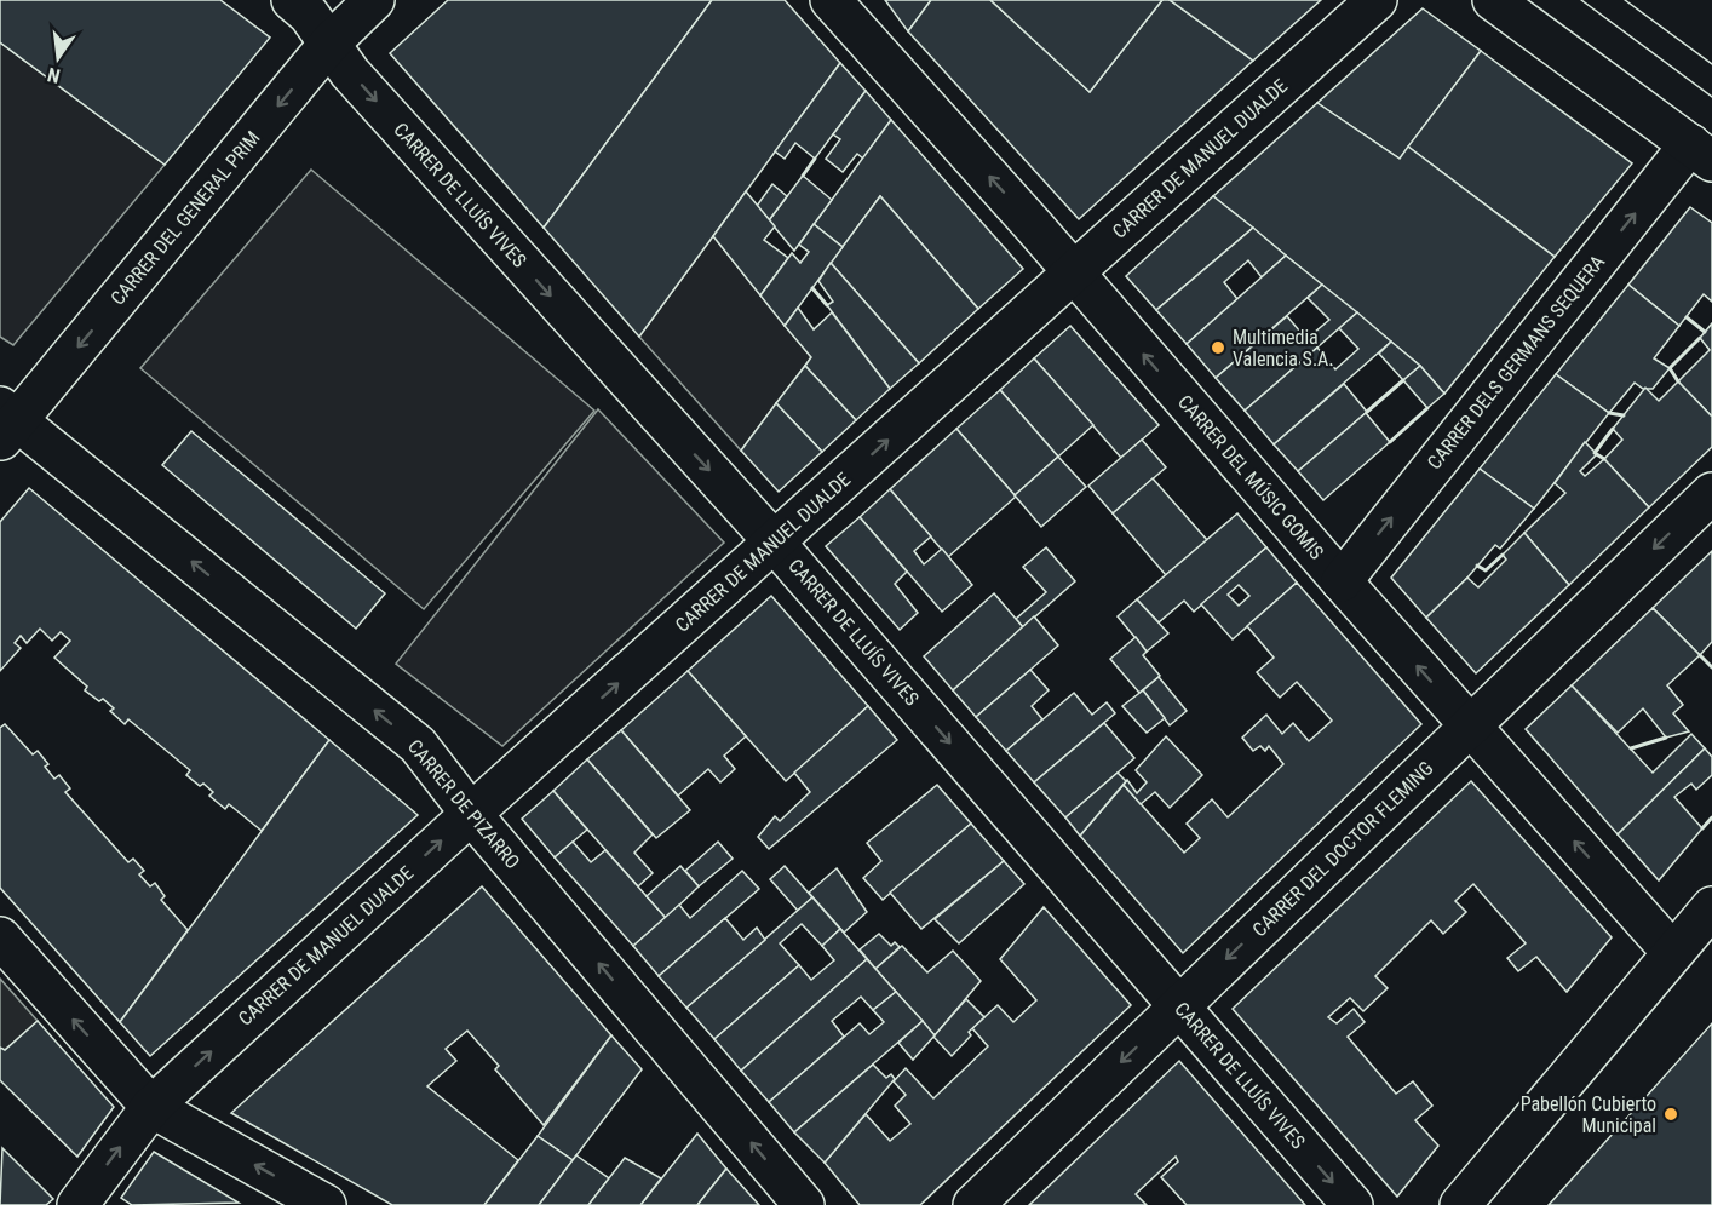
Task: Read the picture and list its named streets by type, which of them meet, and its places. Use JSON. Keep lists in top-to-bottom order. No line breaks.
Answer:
{"streets":{"street":["CARRER DE MANUEL DUALDE","CARRER DE LLUÍS VIVES","CARRER DEL GENERAL PRIM","CARRER DELS GERMANS SEQUERA","CARRER DEL MÚSIC GOMIS","CARRER DE PIZARRO","CARRER DEL DOCTOR FLEMING"]},"crossings":[["CARRER DE MANUEL DUALDE","CARRER DE LLUÍS VIVES"],["CARRER DE MANUEL DUALDE","CARRER DEL MÚSIC GOMIS"],["CARRER DE MANUEL DUALDE","CARRER DE PIZARRO"],["CARRER DE LLUÍS VIVES","CARRER DEL GENERAL PRIM"],["CARRER DE LLUÍS VIVES","CARRER DEL DOCTOR FLEMING"],["CARRER DEL GENERAL PRIM","CARRER DE PIZARRO"],["CARRER DELS GERMANS SEQUERA","CARRER DEL MÚSIC GOMIS"],["CARRER DEL MÚSIC GOMIS","CARRER DEL DOCTOR FLEMING"]],"one_way":["CARRER DE MANUEL DUALDE","CARRER DE LLUÍS VIVES","CARRER DEL GENERAL PRIM","CARRER DELS GERMANS SEQUERA","CARRER DEL MÚSIC GOMIS","CARRER DE PIZARRO"],"places":["Multimedia Valencia S.A.","Pabellón Cubierto Municipal"],"north":"bottom"}
